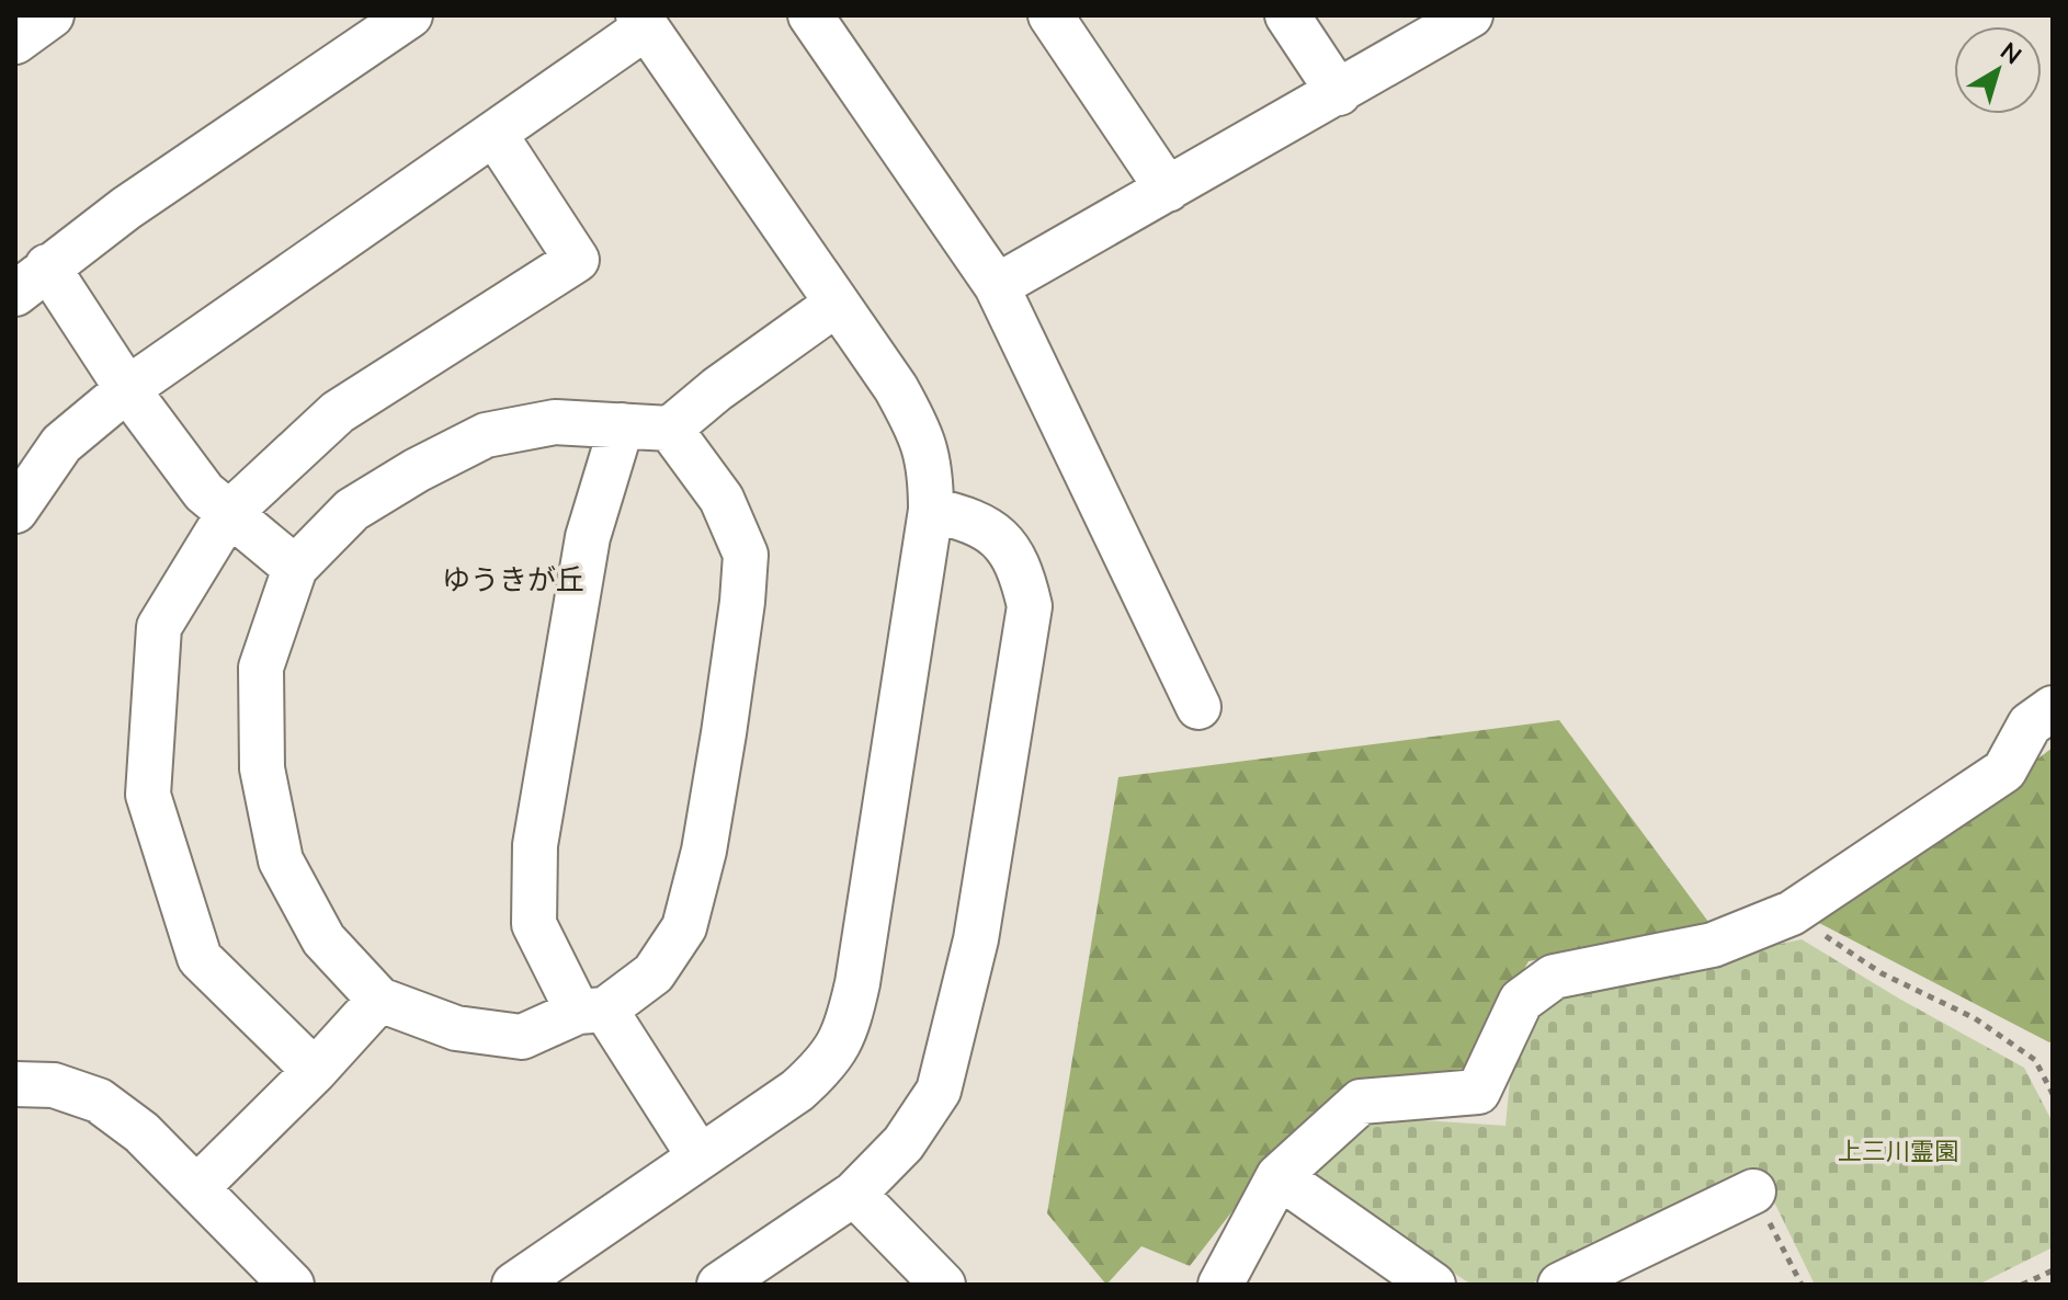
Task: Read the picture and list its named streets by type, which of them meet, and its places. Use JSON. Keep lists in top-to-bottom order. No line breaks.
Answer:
{"districts":["ゆうきが丘"],"parks":["上三川霊園"],"north":"top right"}
